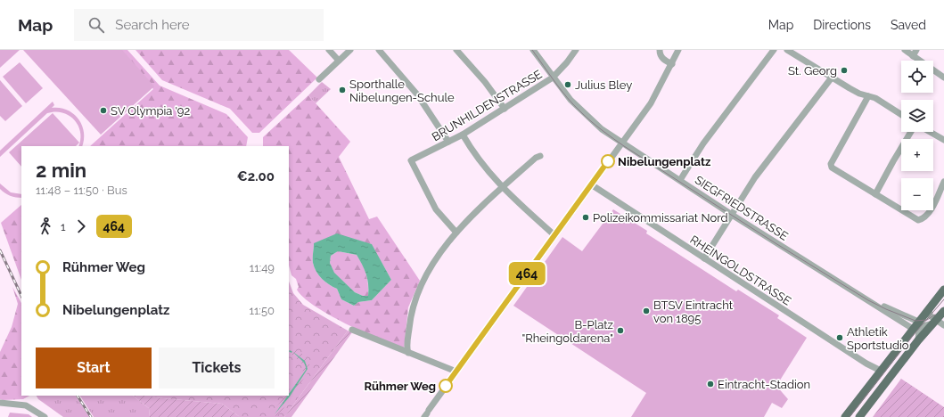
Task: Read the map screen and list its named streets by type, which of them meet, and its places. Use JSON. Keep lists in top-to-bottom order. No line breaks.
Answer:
{"streets":{"street":["BRUNHILDENSTRASSE","SIEGFRIEDSTRASSE","RHEINGOLDSTRASSE"]},"crossings":[["BRUNHILDENSTRASSE","SIEGFRIEDSTRASSE"]],"places":["St. Georg","Julius Bley","Sporthalle Nibelungen-Schule","SV Olympia '92","Nibelungenplatz","Polizeikommissariat Nord","BTSV Eintracht von 1895","B-Platz \"Rheingoldarena\"","Athletik Sportstudio","Eintracht-Stadion","Rühmer Weg"],"lines":["bus line 464"],"page":{"header":"Map","search":"Search here","nav":["Map","Directions","Saved"],"on_map":"464","map_buttons":["+","−"],"heading":["2 min","11:48 – 11:50 · Bus","€2.00"],"legs":["1","464"],"list":[{"name":"Rühmer Weg","value":"11:49"},{"name":"Nibelungenplatz","value":"11:50"}],"buttons":["Start","Tickets"]}}
